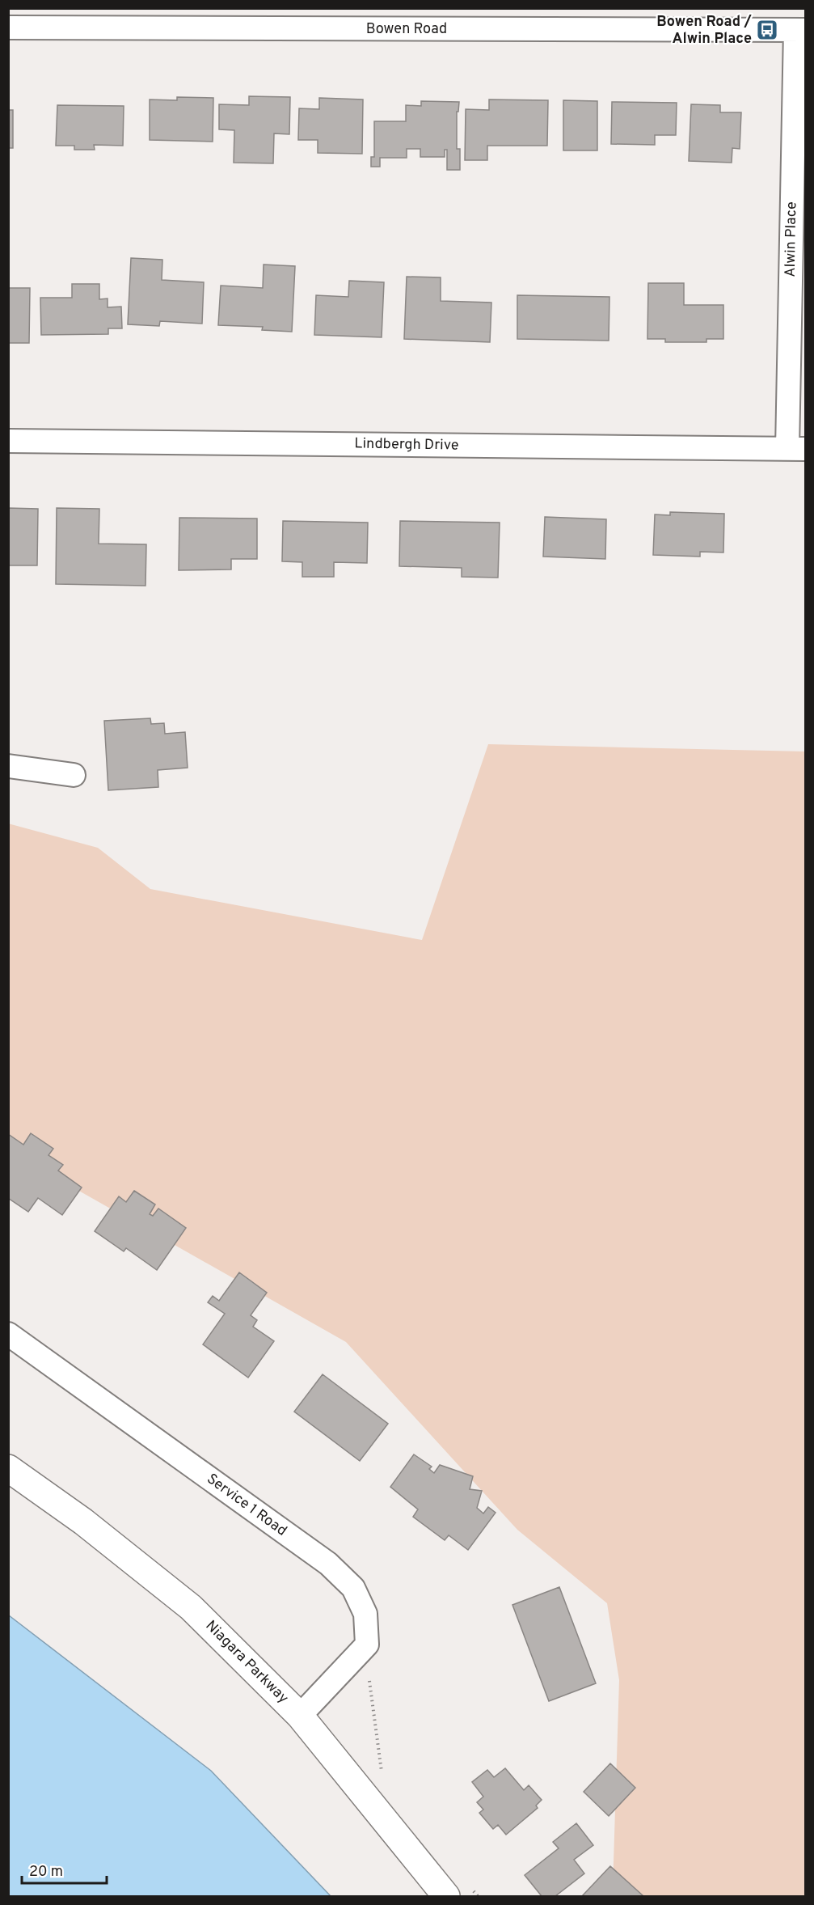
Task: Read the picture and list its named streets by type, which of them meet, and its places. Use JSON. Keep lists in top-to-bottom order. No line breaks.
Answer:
{"streets":{"main road":["Niagara Parkway"],"street":["Bowen Road","Alwin Place","Lindbergh Drive","Service 1 Road"]},"crossings":[["Bowen Road","Alwin Place"],["Alwin Place","Lindbergh Drive"]],"places":{"bus stop":["Bowen Road / Alwin Place"]},"scale_bar":"20 m"}
